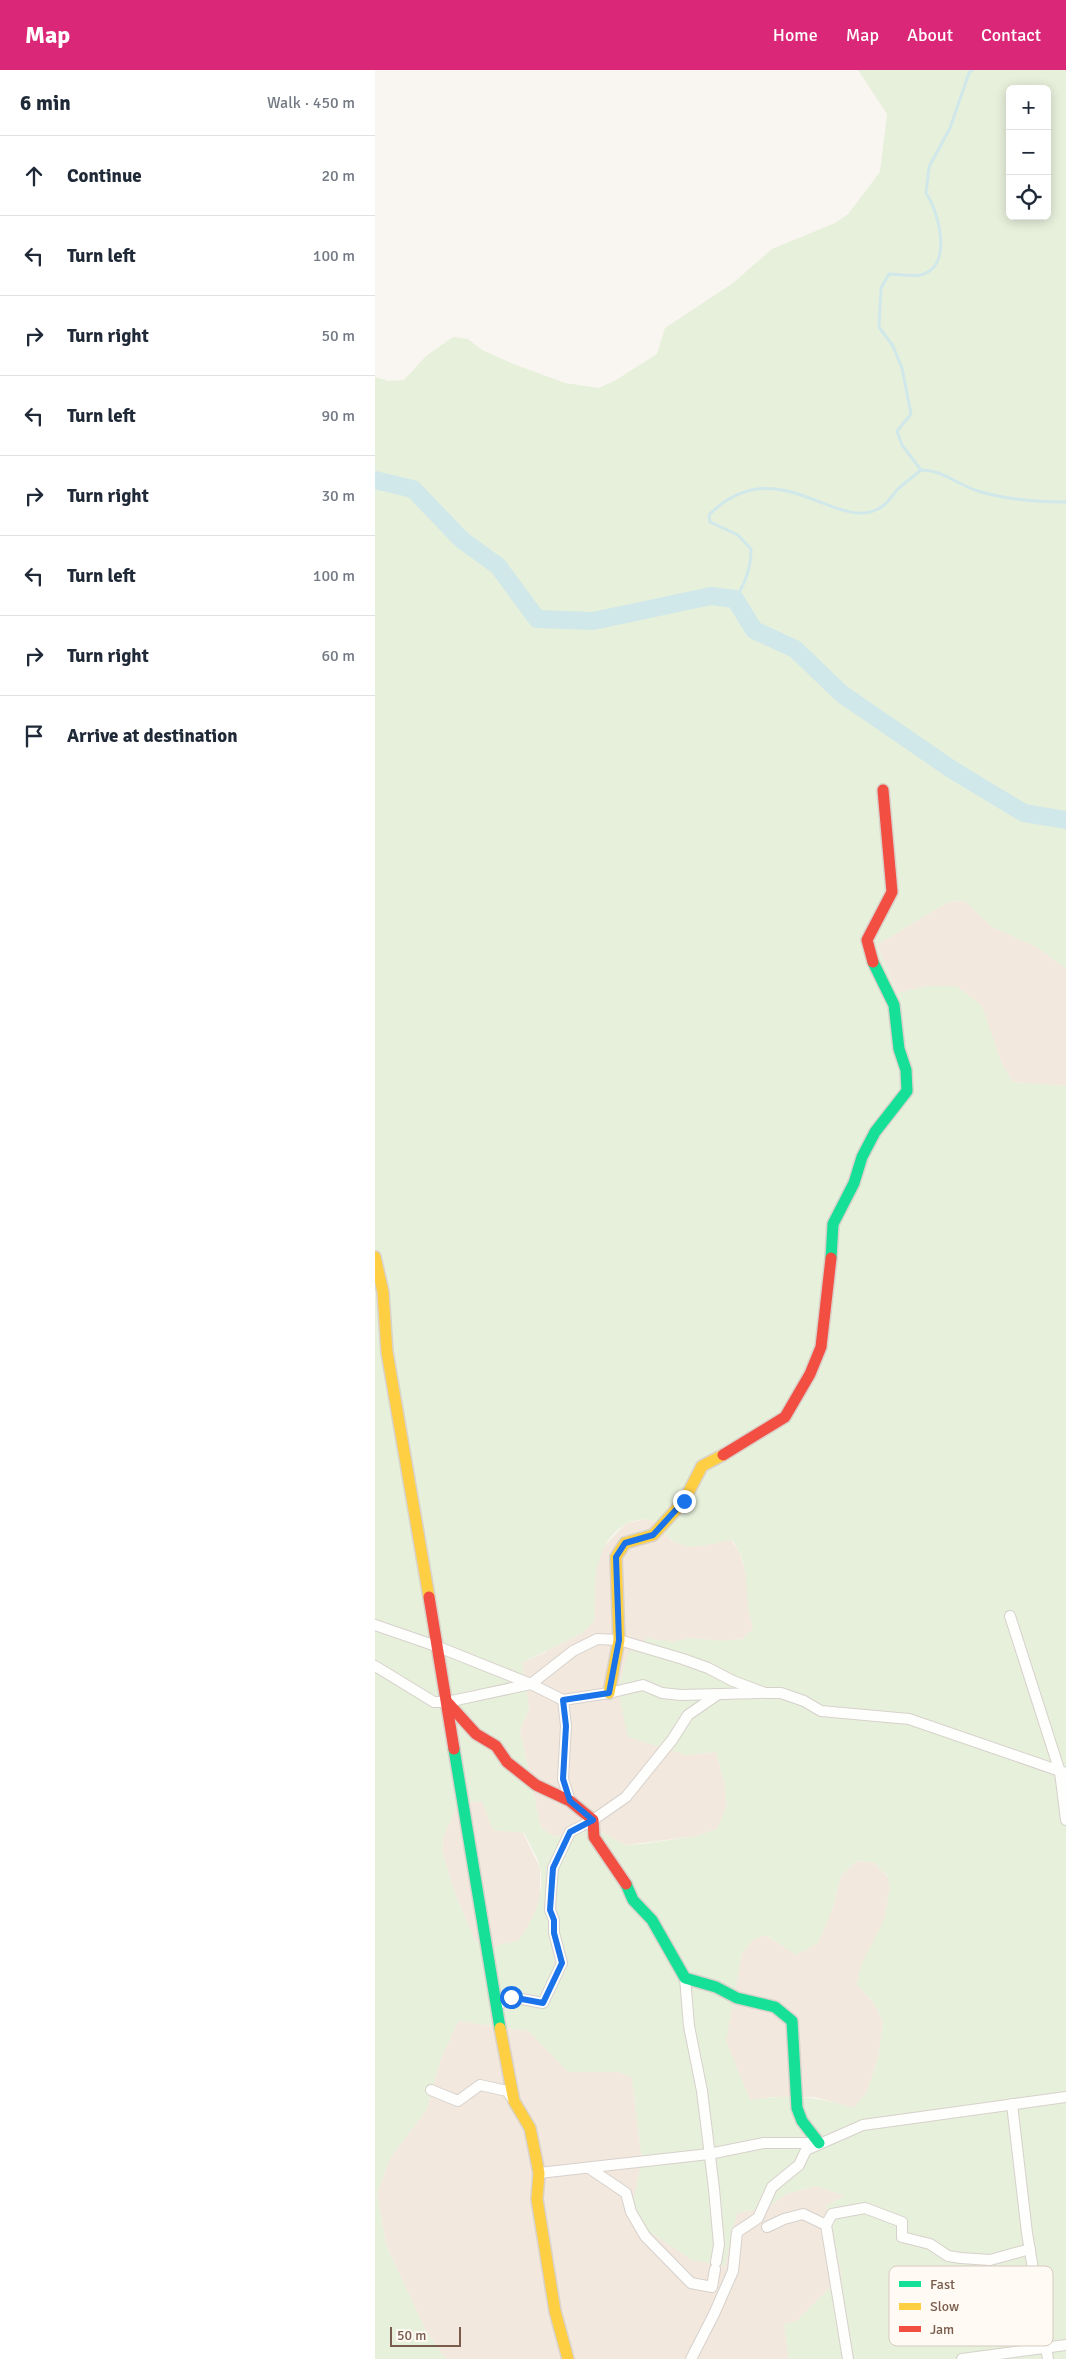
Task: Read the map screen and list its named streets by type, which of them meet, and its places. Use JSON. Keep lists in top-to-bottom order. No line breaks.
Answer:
{"legend":["Fast","Slow","Jam"],"scale_bar":"50 m","page":{"header":"Map","nav":["Home","Map","About","Contact"],"heading":["6 min","Walk · 450 m"],"map_buttons":["+","−"],"list":[["Continue","20 m"],["Turn left","100 m"],["Turn right","50 m"],["Turn left","90 m"],["Turn right","30 m"],["Turn left","100 m"],["Turn right","60 m"],"Arrive at destination"],"scale":"50 m"}}
